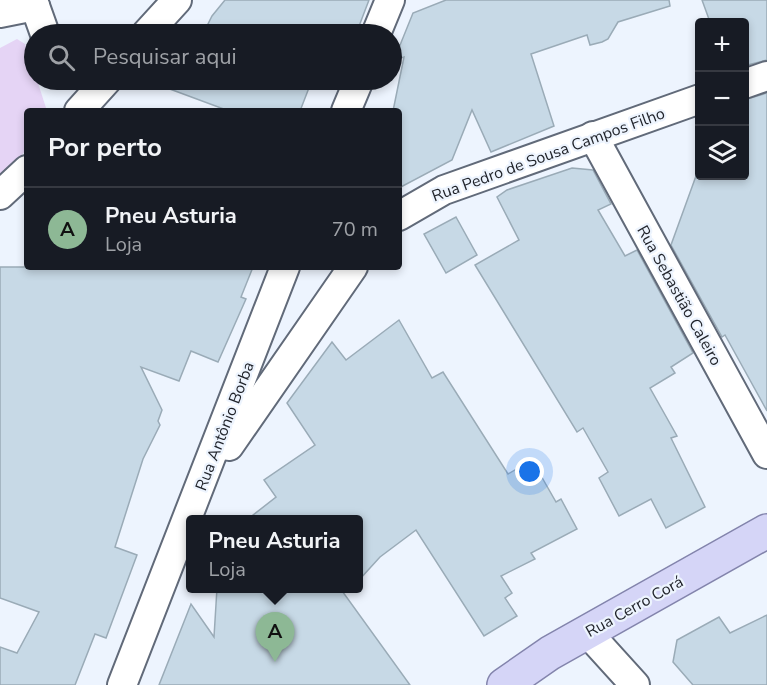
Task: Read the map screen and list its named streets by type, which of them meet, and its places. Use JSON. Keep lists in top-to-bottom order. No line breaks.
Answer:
{"streets":{"main road":["Rua Cerro Corá"],"street":["Rua Pedro de Sousa Campos Filho","Rua Sebastião Caleiro","Rua Antônio Borba"]},"crossings":[["Rua Pedro de Sousa Campos Filho","Rua Sebastião Caleiro"]],"page":{"map_buttons":["+","−"],"search":"Pesquisar aqui","heading":"Por perto","list":[{"mark":"A","name":"Pneu Asturia","note":"Loja","value":"70 m"}],"popup":["Pneu Asturia","Loja"],"pins":"A"}}
